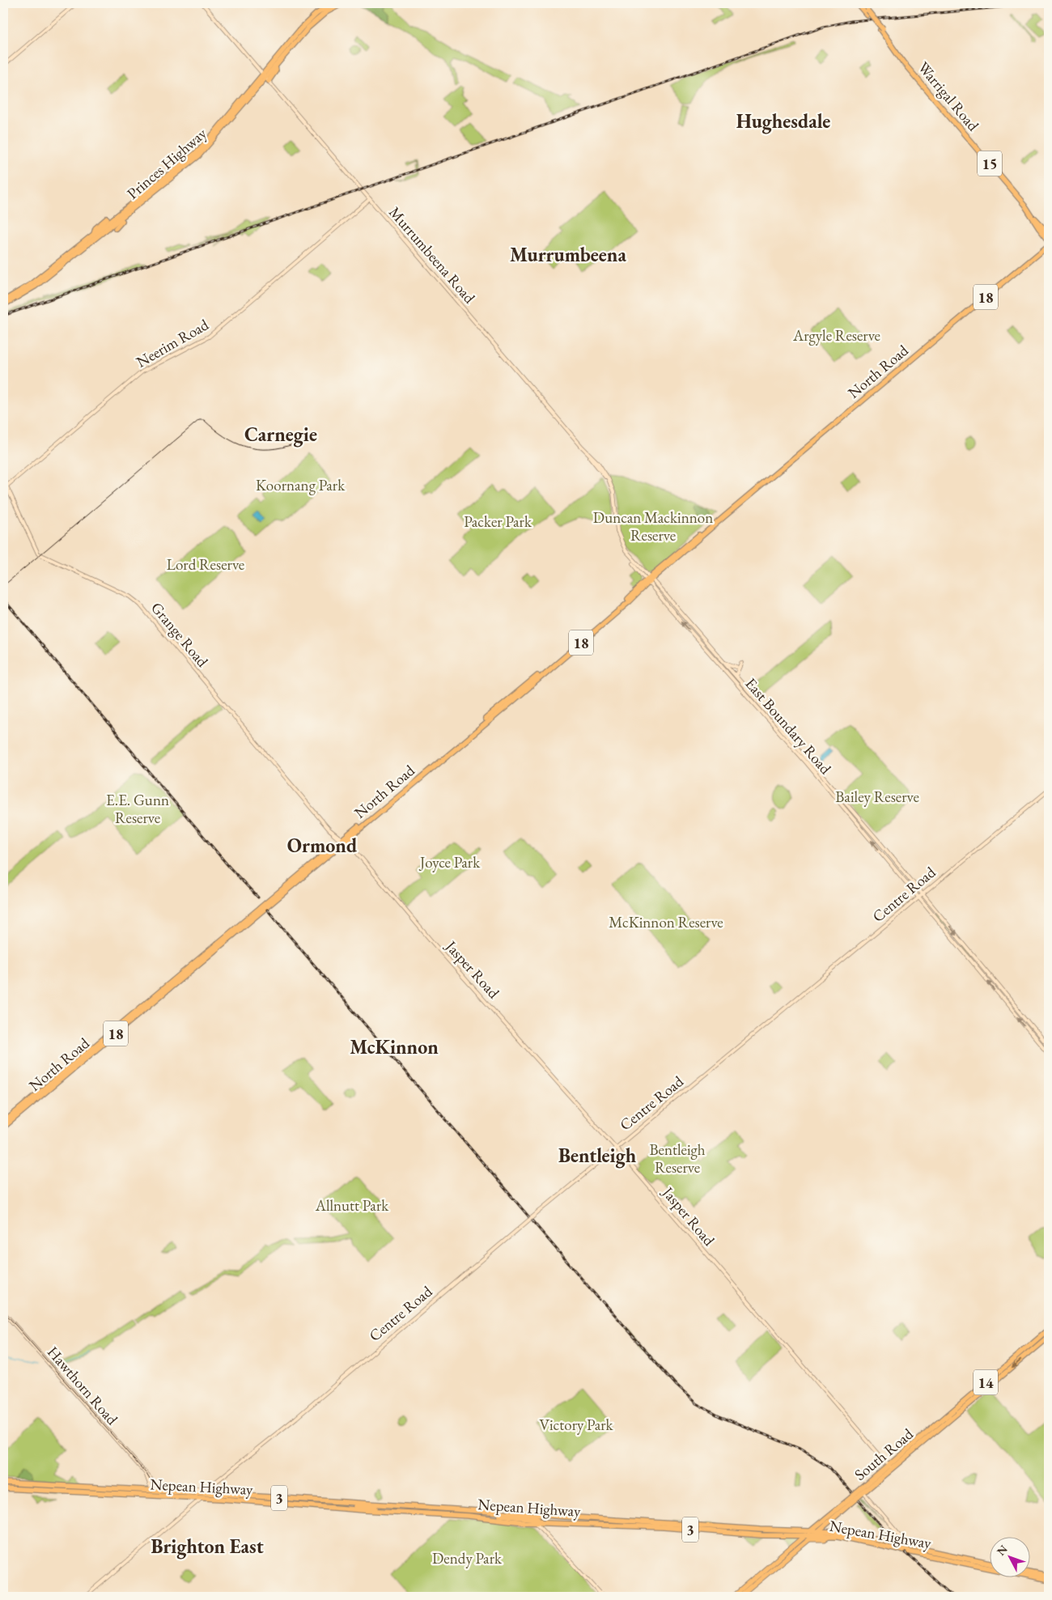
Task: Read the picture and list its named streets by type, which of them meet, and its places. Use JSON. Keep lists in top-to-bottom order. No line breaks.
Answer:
{"streets":{"highway":["Warrigal Road","Princes Highway","15","18","North Road","14","South Road","Nepean Highway","3"],"main road":["Murrumbeena Road","Neerim Road","Grange Road","East Boundary Road","Centre Road","Jasper Road","Hawthorn Road"]},"crossings":[["Princes Highway","Murrumbeena Road"],["Murrumbeena Road","Neerim Road"],["Murrumbeena Road","North Road"],["Murrumbeena Road","East Boundary Road"],["Neerim Road","Grange Road"],["North Road","Grange Road"],["North Road","East Boundary Road"],["North Road","Jasper Road"],["Grange Road","Jasper Road"],["East Boundary Road","Centre Road"],["Centre Road","Jasper Road"],["Centre Road","Nepean Highway"],["Jasper Road","South Road"],["Hawthorn Road","Nepean Highway"],["South Road","Nepean Highway"]],"districts":["Hughesdale","Murrumbeena","Carnegie","Ormond","McKinnon","Bentleigh","Brighton East"],"parks":["Argyle Reserve","Koornang Park","Duncan Mackinnon Reserve","Packer Park","Lord Reserve","Bailey Reserve","E.E. Gunn Reserve","Joyce Park","McKinnon Reserve","Bentleigh Reserve","Allnutt Park","Victory Park","Dendy Park"],"north":"top left"}
